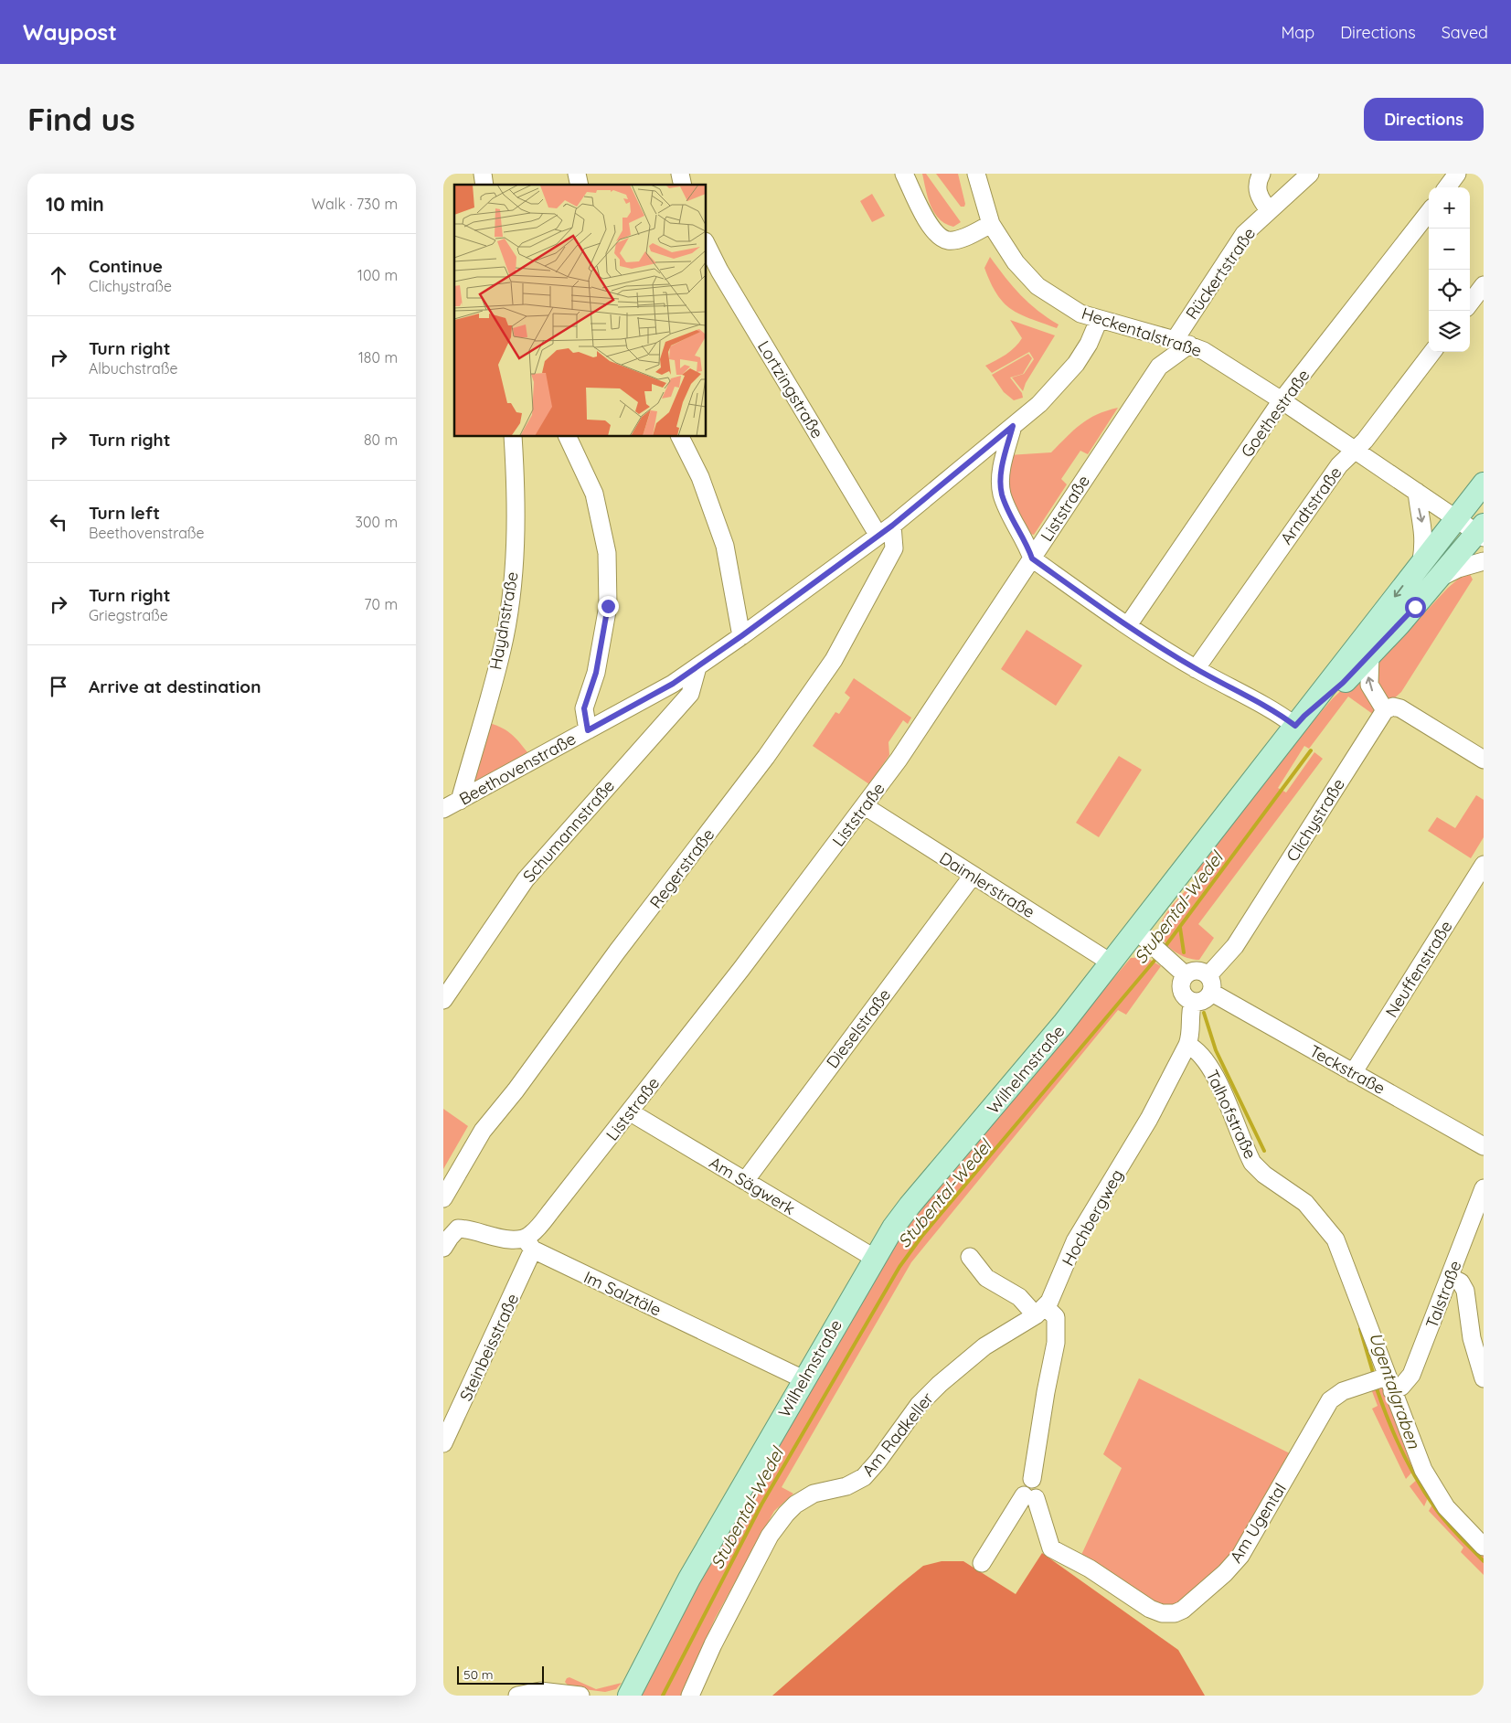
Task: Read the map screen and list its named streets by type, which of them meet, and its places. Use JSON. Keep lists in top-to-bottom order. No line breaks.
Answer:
{"streets":{"main road":["Wilhelmstraße"],"street":["Rückertstraße","Heckentalstraße","Lortzingstraße","Goethestraße","Arndtstraße","Liststraße","Haydnstraße","Beethovenstraße","Clichystraße","Schumannstraße","Regerstraße","Daimlerstraße","Neuffenstraße","Dieselstraße","Teckstraße","Talhofstraße","Am Sägwerk","Hochbergweg","Im Salztäle","Talstraße","Steinbeisstraße","Am Radkeller","Am Ugental"]},"crossings":[["Rückertstraße","Heckentalstraße"],["Rückertstraße","Liststraße"],["Heckentalstraße","Goethestraße"],["Heckentalstraße","Arndtstraße"],["Heckentalstraße","Liststraße"],["Heckentalstraße","Beethovenstraße"],["Heckentalstraße","Wilhelmstraße"],["Lortzingstraße","Beethovenstraße"],["Lortzingstraße","Regerstraße"],["Liststraße","Daimlerstraße"],["Liststraße","Am Sägwerk"],["Liststraße","Im Salztäle"],["Liststraße","Steinbeisstraße"],["Haydnstraße","Beethovenstraße"],["Beethovenstraße","Schumannstraße"],["Beethovenstraße","Regerstraße"],["Clichystraße","Teckstraße"],["Daimlerstraße","Dieselstraße"],["Daimlerstraße","Wilhelmstraße"],["Neuffenstraße","Teckstraße"],["Dieselstraße","Am Sägwerk"],["Wilhelmstraße","Am Sägwerk"],["Wilhelmstraße","Im Salztäle"],["Talhofstraße","Hochbergweg"],["Talhofstraße","Talstraße"],["Talhofstraße","Am Ugental"],["Hochbergweg","Am Radkeller"],["Im Salztäle","Steinbeisstraße"],["Talstraße","Am Ugental"]],"water":["Stubental-Wedel","Ugentalgraben"],"scale_bar":"50 m","page":{"header":"Waypost","nav":["Map","Directions","Saved"],"buttons":"Directions","title":"Find us","heading":["10 min","Walk · 730 m"],"map_buttons":["+","−"],"list":[["Continue","Clichystraße","100 m"],["Turn right","Albuchstraße","180 m"],["Turn right","80 m"],["Turn left","Beethovenstraße","300 m"],["Turn right","Griegstraße","70 m"],"Arrive at destination"],"scale":"50 m"}}
